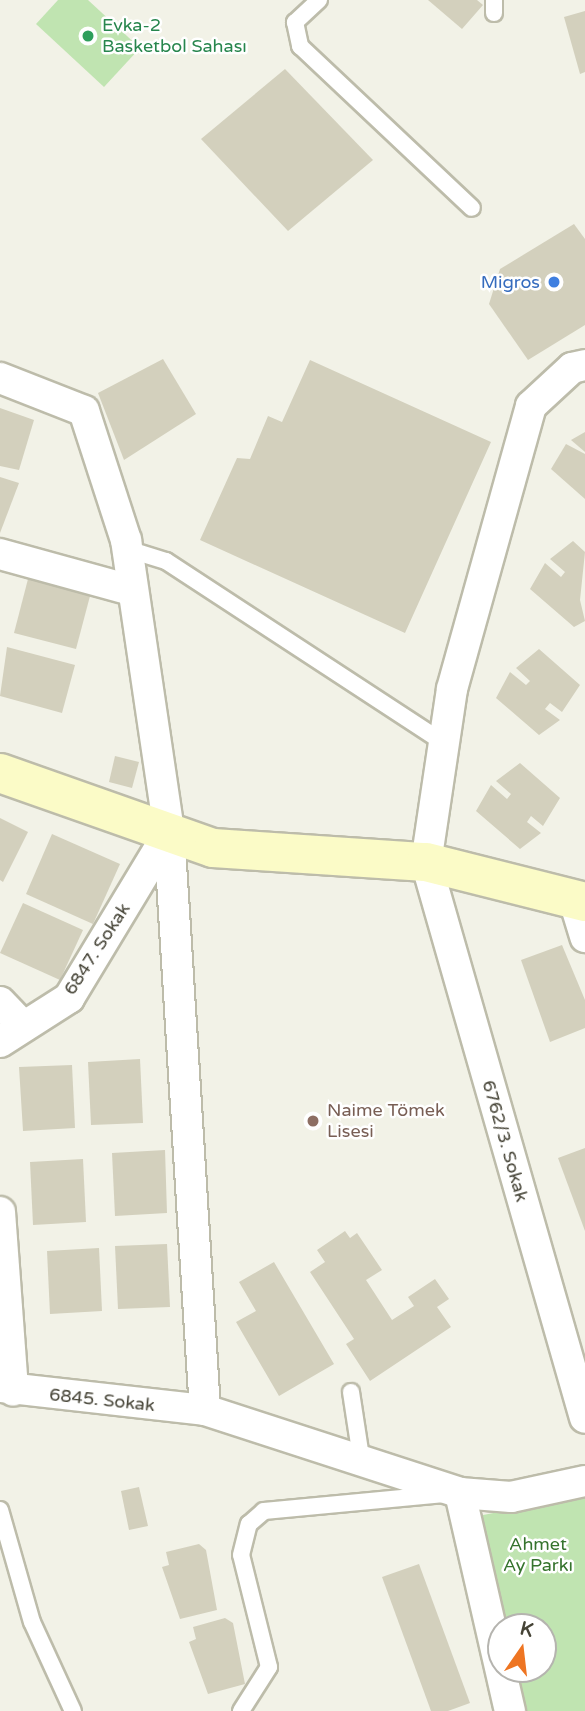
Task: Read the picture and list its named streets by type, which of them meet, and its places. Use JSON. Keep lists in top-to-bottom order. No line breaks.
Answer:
{"streets":{"street":["6847. Sokak","6762/3. Sokak","6845. Sokak"]},"parks":["Ahmet Ay Parkı"],"places":["Evka-2 Basketbol Sahası","Migros","Naime Tömek Lisesi"],"north":"top"}
